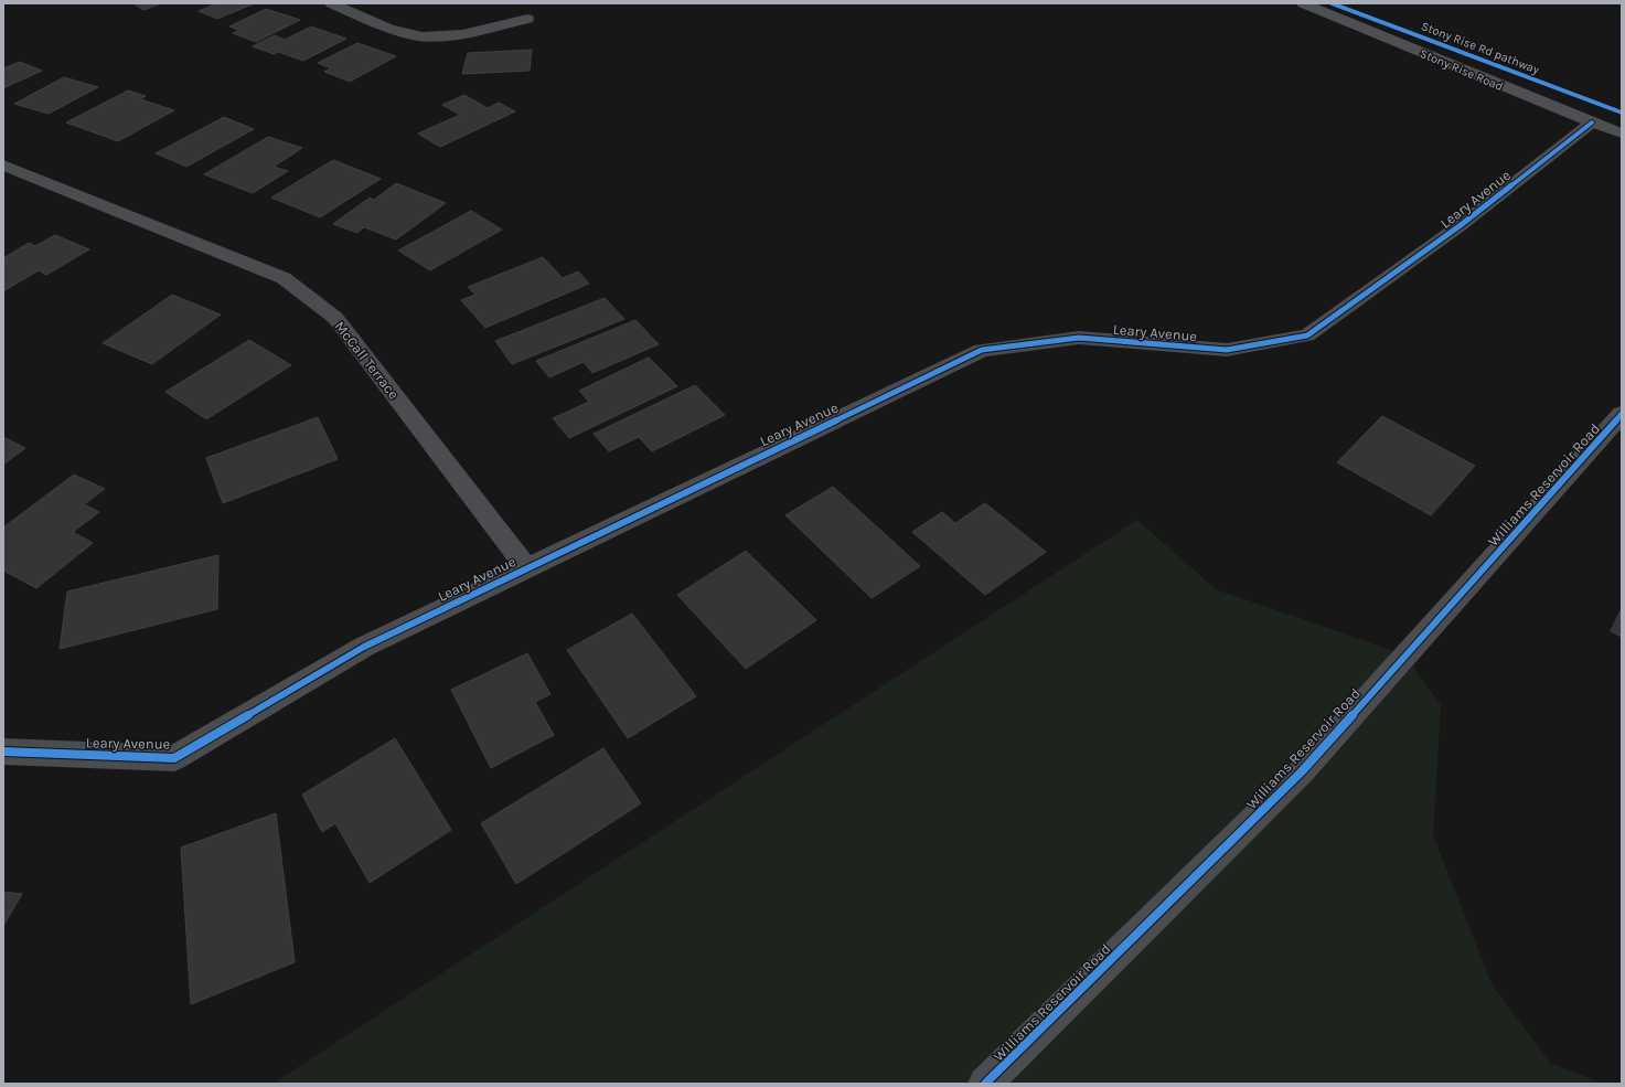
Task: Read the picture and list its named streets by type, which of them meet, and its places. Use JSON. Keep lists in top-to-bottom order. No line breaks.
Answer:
{"streets":{"main road":["Stony Rise Road"],"street":["Leary Avenue","McCall Terrace","Williams Reservoir Road"],"cycle path":["Stony Rise Rd pathway"]},"crossings":[["Stony Rise Road","Leary Avenue"],["Leary Avenue","McCall Terrace"]]}
